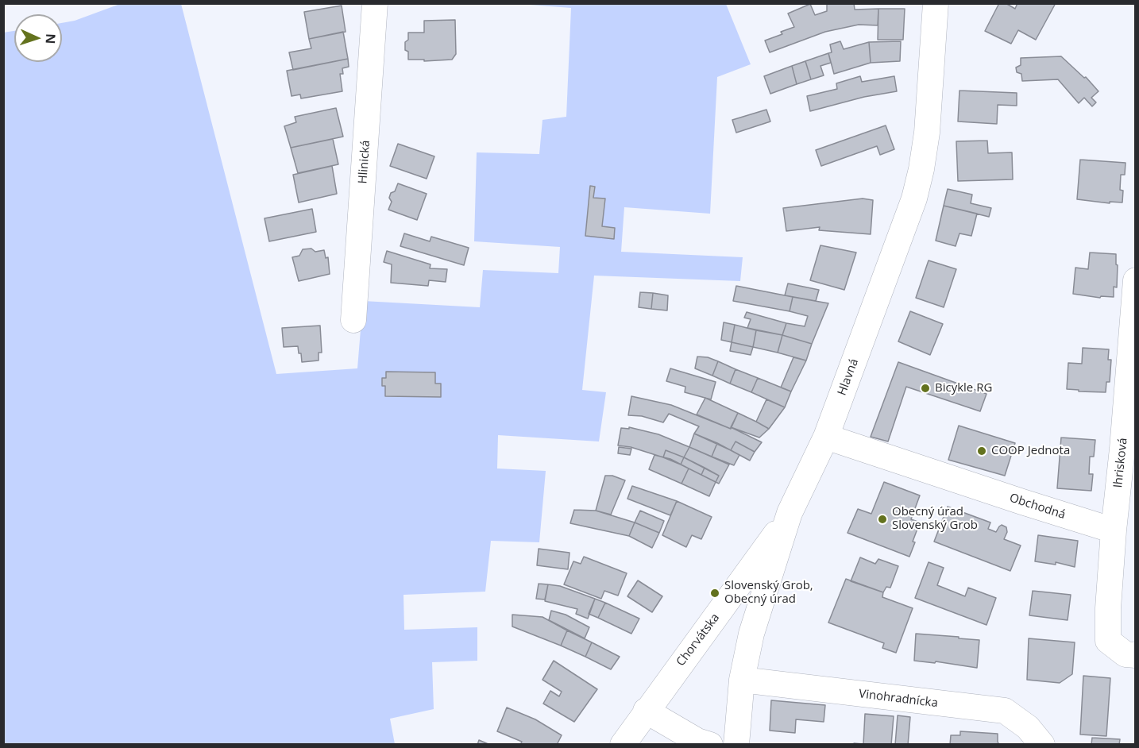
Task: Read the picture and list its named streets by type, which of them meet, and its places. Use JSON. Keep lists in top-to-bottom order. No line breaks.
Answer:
{"streets":{"street":["Hlinická","Hlavná","Ihrisková","Obchodná","Chorvátska","Vinohradnícka"]},"crossings":[["Hlavná","Obchodná"],["Hlavná","Chorvátska"],["Hlavná","Vinohradnícka"],["Ihrisková","Obchodná"]],"places":["Bicykle RG","COOP Jednota","Obecný úrad Slovenský Grob","Slovenský Grob, Obecný úrad"],"north":"right"}
